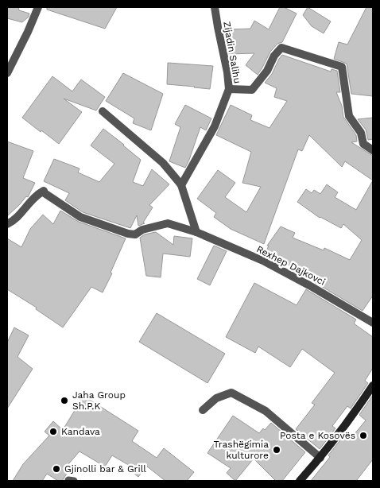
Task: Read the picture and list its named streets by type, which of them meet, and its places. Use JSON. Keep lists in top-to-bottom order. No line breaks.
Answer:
{"streets":{"street":["Zijadin Salihu","Rexhep Dajkovci"]},"places":["Jaha Group Sh.P.K","Kandava","Posta e Kosovës","Trashëgimia kulturore","Gjinolli bar & Grill"]}
